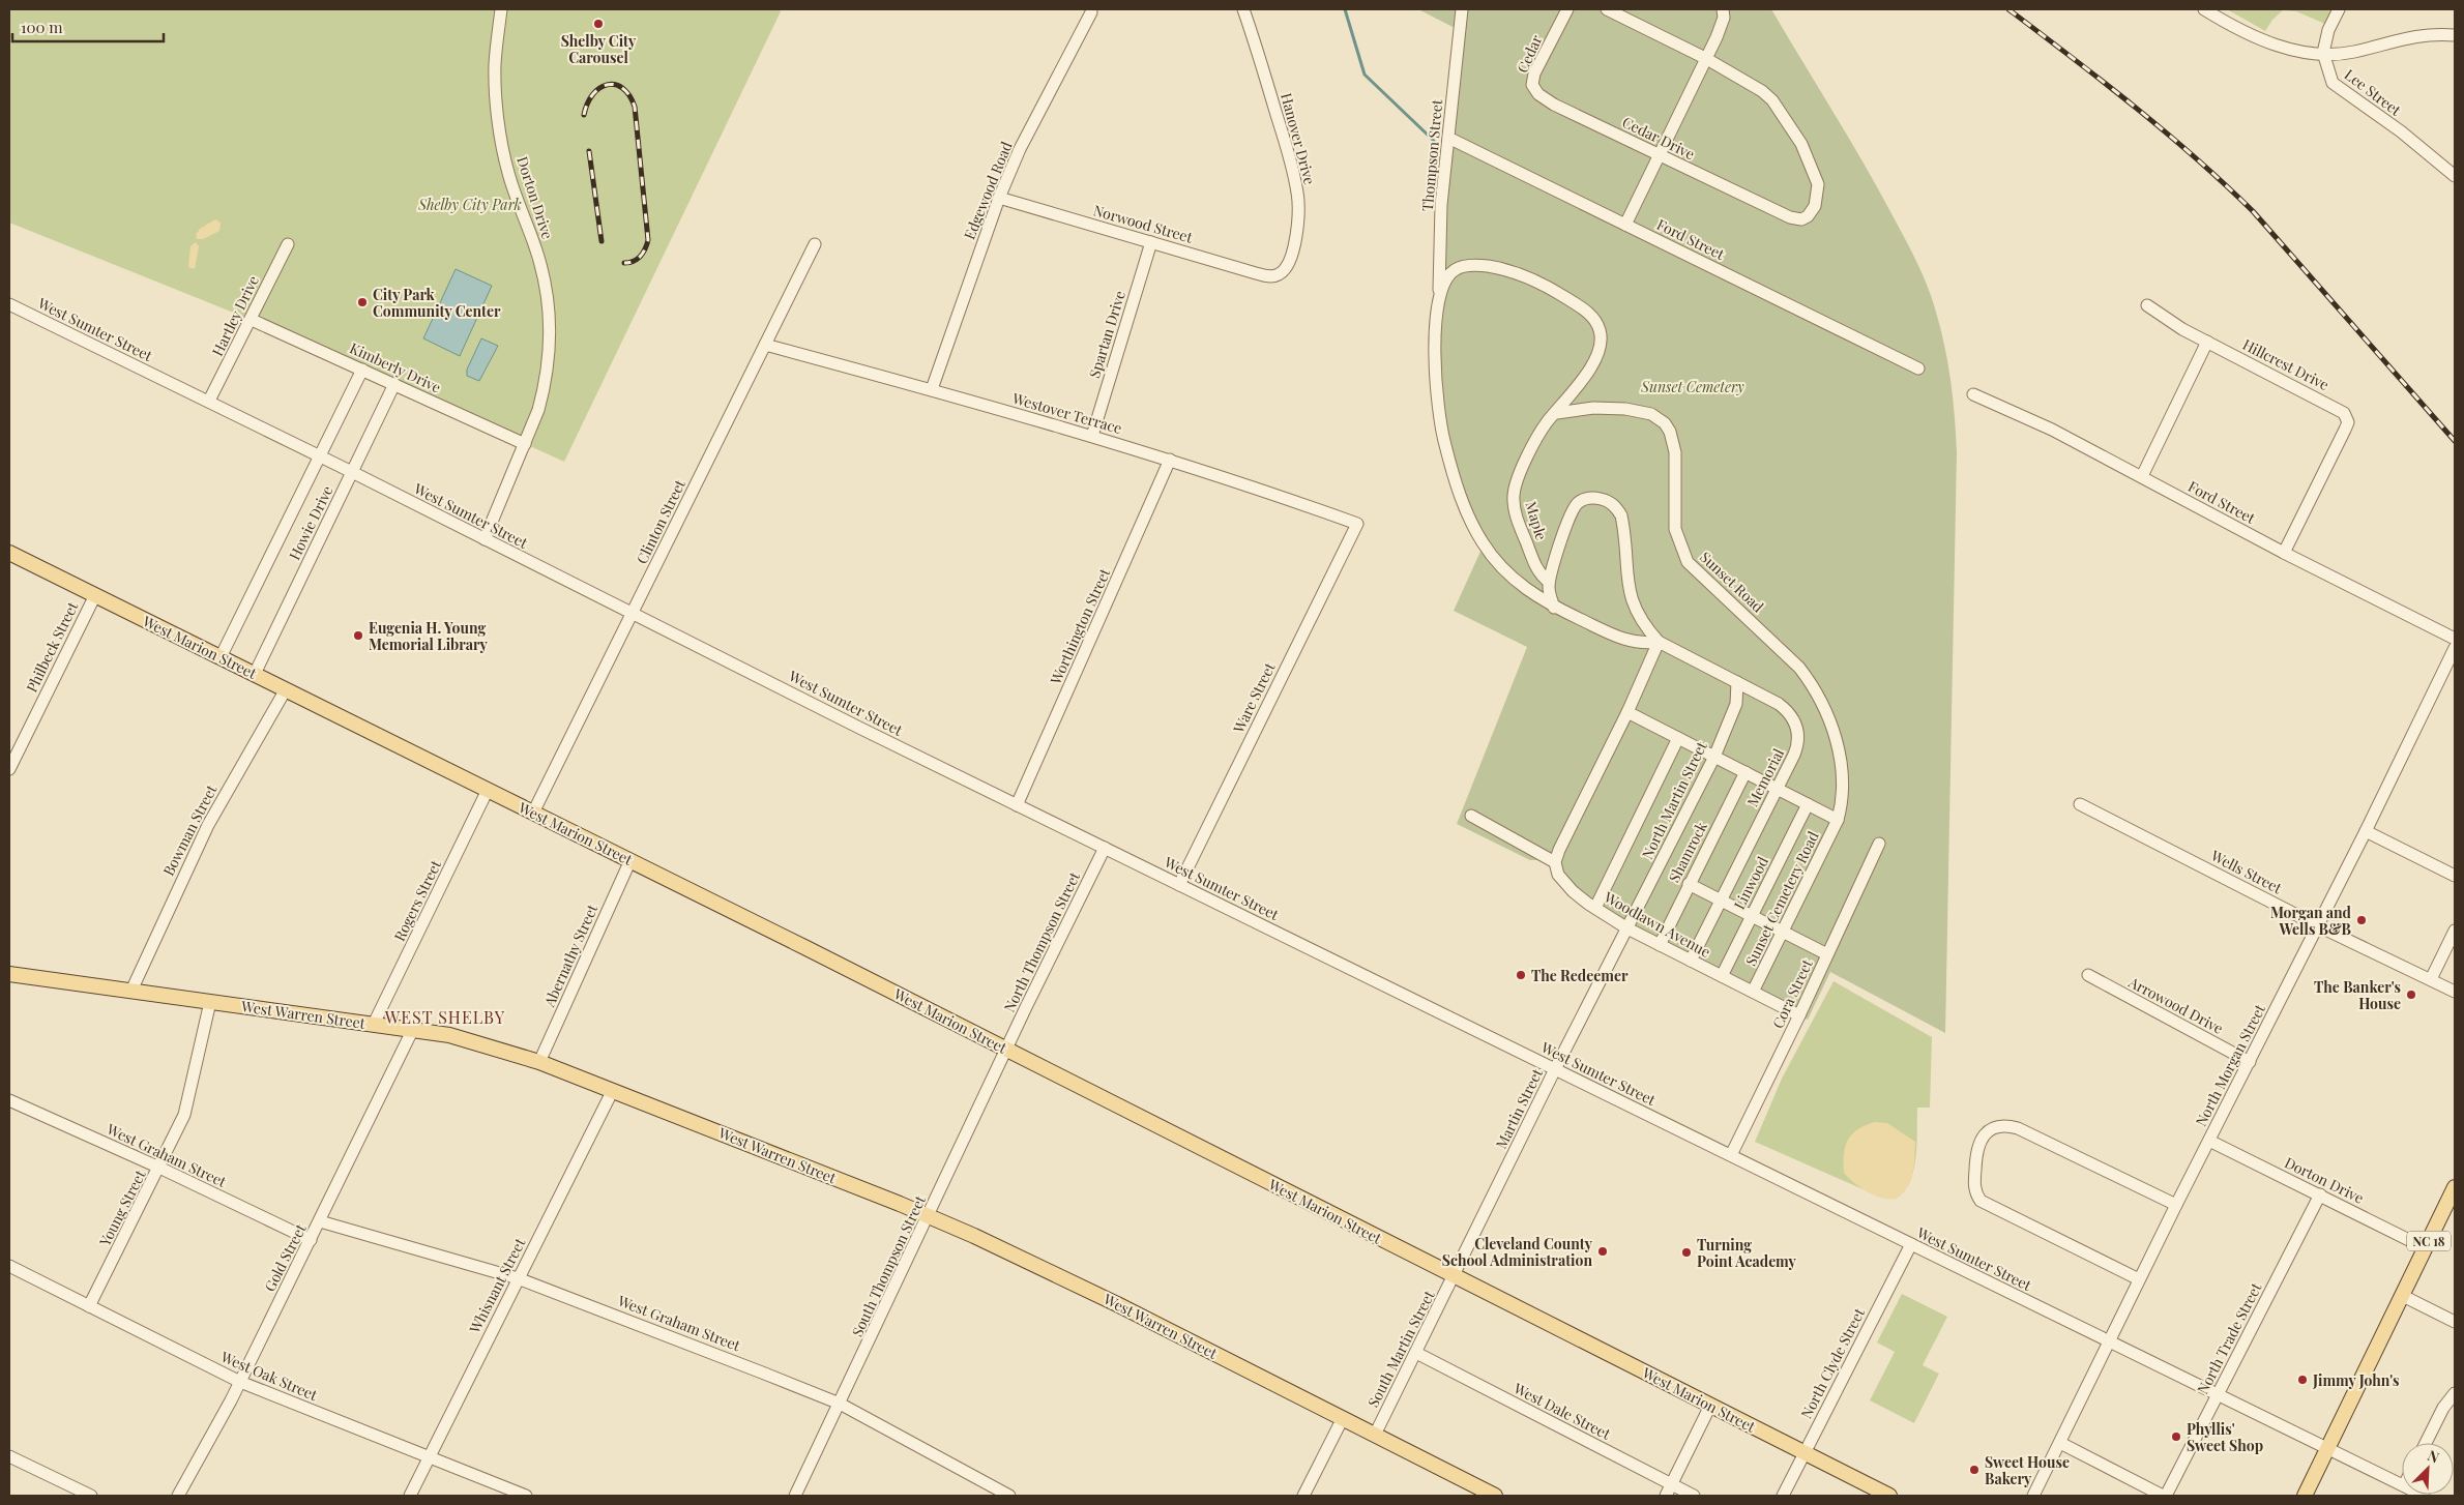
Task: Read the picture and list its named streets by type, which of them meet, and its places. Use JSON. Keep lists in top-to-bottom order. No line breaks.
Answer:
{"streets":{"main road":["West Marion Street","West Warren Street","NC 18"],"street":["Cedar","Lee Street","Cedar Drive","Hanover Drive","Thompson Street","Edgewood Road","Dorton Drive","Norwood Street","Ford Street","Hartley Drive","West Sumter Street","Spartan Drive","Hillcrest Drive","Kimberly Drive","Westover Terrace","Maple","Clinton Street","Howie Drive","Sunset Road","Worthington Street","Philbeck Street","Ware Street","Memorial","North Martin Street","Bowman Street","Shamrock","Wells Street","Linwood","Sunset Cemetery Road","Rogers Street","Woodlawn Avenue","North Thompson Street","Abernathy Street","Cora Street","Arrowood Drive","North Morgan Street","Martin Street","West Graham Street","Young Street","Gold Street","South Thompson Street","Whisnant Street","North Trade Street","South Martin Street","North Clyde Street","West Oak Street","West Dale Street"]},"crossings":[["Cedar","Cedar Drive"],["Hanover Drive","Norwood Street"],["Thompson Street","Ford Street"],["Thompson Street","Maple"],["Thompson Street","Sunset Road"],["Thompson Street","Memorial"],["Edgewood Road","Norwood Street"],["Edgewood Road","Westover Terrace"],["Dorton Drive","West Sumter Street"],["Dorton Drive","Kimberly Drive"],["Dorton Drive","North Morgan Street"],["Dorton Drive","NC 18"],["Dorton Drive","North Trade Street"],["Norwood Street","Spartan Drive"],["Ford Street","Hillcrest Drive"],["Hartley Drive","West Sumter Street"],["Hartley Drive","Kimberly Drive"],["West Sumter Street","Clinton Street"],["West Sumter Street","Howie Drive"],["West Sumter Street","Worthington Street"],["West Sumter Street","Ware Street"],["West Sumter Street","North Thompson Street"],["West Sumter Street","Cora Street"],["West Sumter Street","North Morgan Street"],["West Sumter Street","Martin Street"],["West Sumter Street","NC 18"],["West Sumter Street","North Trade Street"],["West Sumter Street","North Clyde Street"],["Spartan Drive","Westover Terrace"],["Kimberly Drive","Howie Drive"],["Westover Terrace","Clinton Street"],["Westover Terrace","Worthington Street"],["Westover Terrace","Ware Street"],["Maple","Sunset Road"],["Clinton Street","West Marion Street"],["Howie Drive","West Marion Street"],["Sunset Road","Sunset Cemetery Road"],["Philbeck Street","West Marion Street"],["West Marion Street","Bowman Street"],["West Marion Street","Rogers Street"],["West Marion Street","North Thompson Street"],["West Marion Street","Abernathy Street"],["West Marion Street","Martin Street"],["West Marion Street","South Thompson Street"],["West Marion Street","South Martin Street"],["West Marion Street","North Clyde Street"],["Memorial","North Martin Street"],["Memorial","Woodlawn Avenue"],["North Martin Street","Woodlawn Avenue"],["North Martin Street","Martin Street"],["Bowman Street","West Warren Street"],["Shamrock","Woodlawn Avenue"],["Wells Street","North Morgan Street"],["Linwood","Woodlawn Avenue"],["Sunset Cemetery Road","Woodlawn Avenue"],["Rogers Street","West Warren Street"],["Woodlawn Avenue","Cora Street"],["Woodlawn Avenue","Martin Street"],["North Thompson Street","South Thompson Street"],["Abernathy Street","West Warren Street"],["Arrowood Drive","North Morgan Street"],["West Warren Street","Young Street"],["West Warren Street","Gold Street"],["West Warren Street","South Thompson Street"],["West Warren Street","Whisnant Street"],["West Warren Street","South Martin Street"],["Martin Street","South Martin Street"],["West Graham Street","Young Street"],["West Graham Street","Gold Street"],["West Graham Street","South Thompson Street"],["West Graham Street","Whisnant Street"],["Young Street","West Oak Street"],["Gold Street","West Oak Street"],["Whisnant Street","West Oak Street"],["South Martin Street","West Dale Street"]],"districts":["WEST SHELBY"],"parks":["Shelby City Park","Sunset Cemetery"],"places":["Shelby City Carousel","City Park Community Center","Eugenia H. Young Memorial Library","Morgan and Wells B&B","The Redeemer","The Banker's House","Cleveland County School Administration","Turning Point Academy","Jimmy John's","Phyllis' Sweet Shop","Sweet House Bakery"],"scale_bar":"100 m","north":"top right"}
